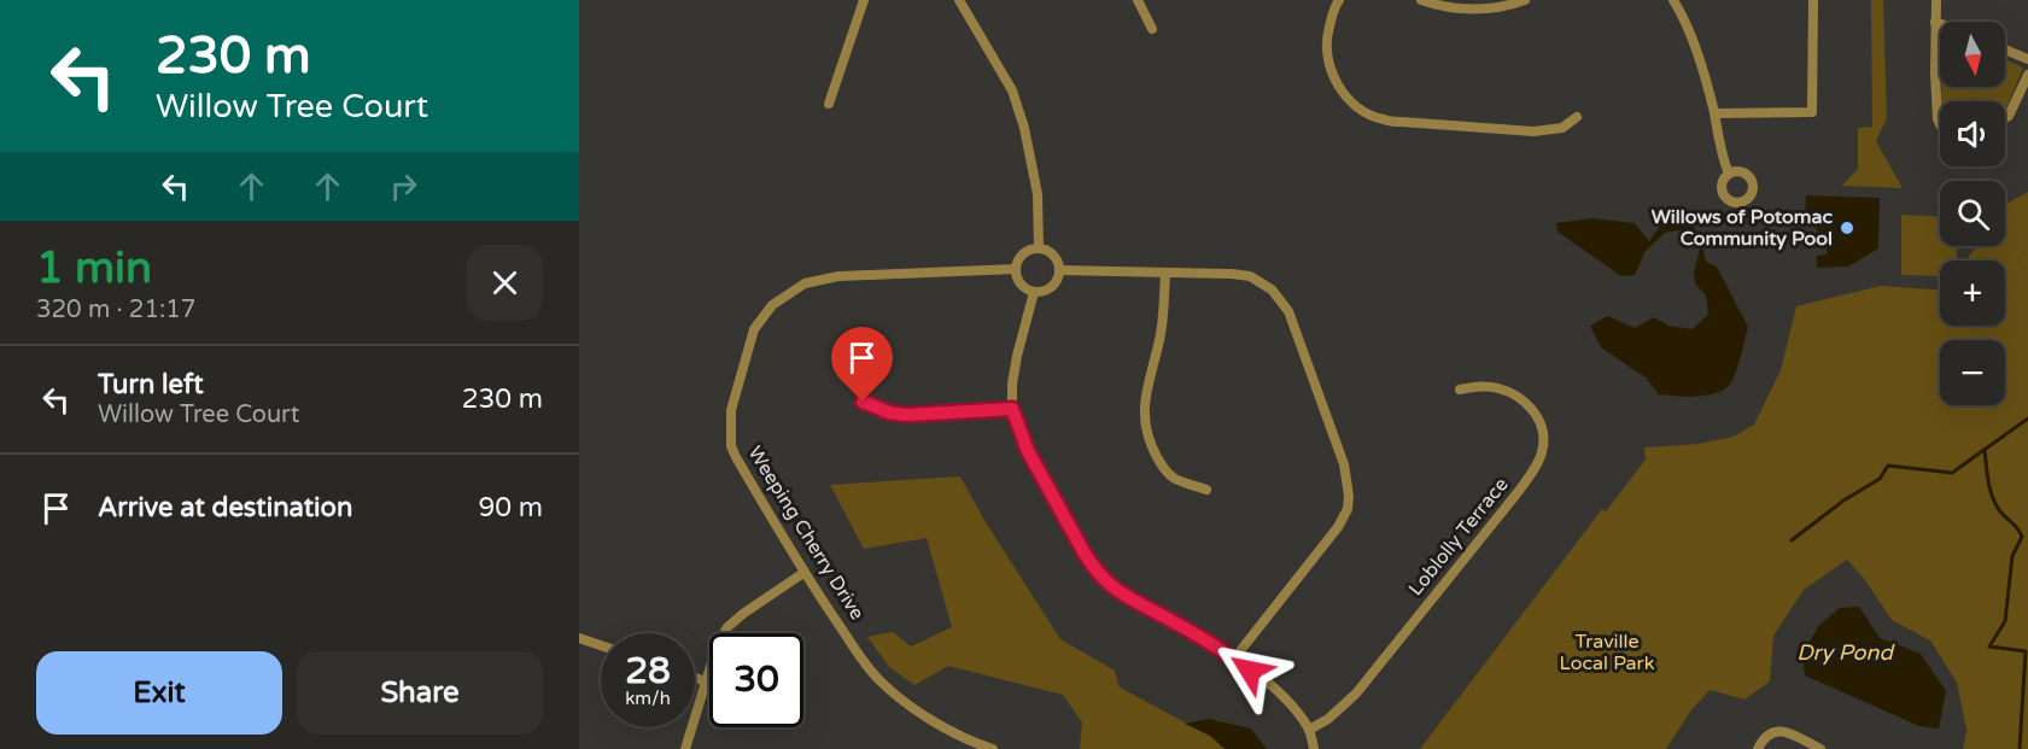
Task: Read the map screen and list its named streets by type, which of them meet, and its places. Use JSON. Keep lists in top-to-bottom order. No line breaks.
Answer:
{"streets":{"street":["Weeping Cherry Drive","Loblolly Terrace"]},"water":["Dry Pond"],"parks":["Traville Local Park"],"places":["Willows of Potomac Community Pool"],"north":"bottom","page":{"turn":["230 m","Willow Tree Court"],"map_buttons":["+","−"],"heading":["1 min","320 m · 21:17"],"list":[{"name":"Turn left","note":"Willow Tree Court","value":"230 m"},{"name":"Arrive at destination","value":"90 m"}],"speed":"28 km/h","limit":"30","buttons":["Exit","Share"]}}
